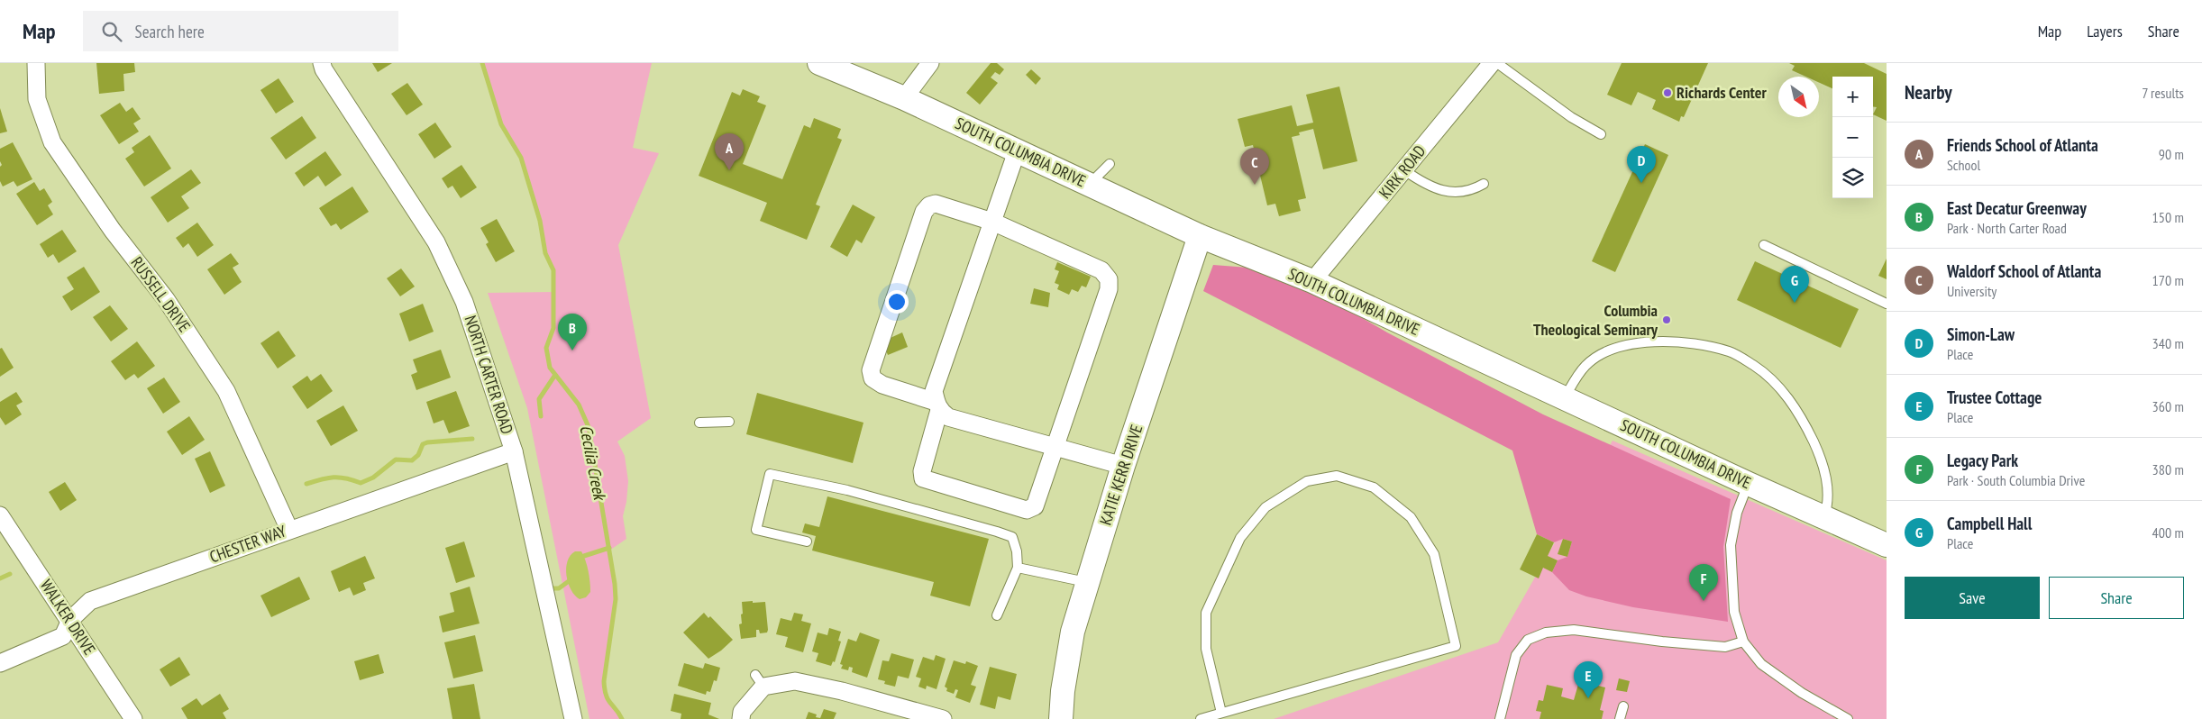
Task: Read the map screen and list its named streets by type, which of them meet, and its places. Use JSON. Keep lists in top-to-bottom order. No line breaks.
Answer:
{"streets":{"main road":["SOUTH COLUMBIA DRIVE","KATIE KERR DRIVE"],"street":["KIRK ROAD","RUSSELL DRIVE","NORTH CARTER ROAD","CHESTER WAY","WALKER DRIVE"]},"crossings":[["SOUTH COLUMBIA DRIVE","KIRK ROAD"],["SOUTH COLUMBIA DRIVE","KATIE KERR DRIVE"],["RUSSELL DRIVE","CHESTER WAY"],["NORTH CARTER ROAD","CHESTER WAY"],["CHESTER WAY","WALKER DRIVE"]],"water":["Cecilia Creek"],"places":["Richards Center","Columbia Theological Seminary"],"north":"bottom right","page":{"header":"Map","search":"Search here","nav":["Map","Layers","Share"],"heading":["Nearby","7 results"],"map_buttons":["+","−"],"list":[{"mark":"A","name":"Friends School of Atlanta","note":"School","value":"90 m"},{"mark":"B","name":"East Decatur Greenway","note":"Park · North Carter Road","value":"150 m"},{"mark":"C","name":"Waldorf School of Atlanta","note":"University","value":"170 m"},{"mark":"D","name":"Simon-Law","note":"Place","value":"340 m"},{"mark":"E","name":"Trustee Cottage","note":"Place","value":"360 m"},{"mark":"F","name":"Legacy Park","note":"Park · South Columbia Drive","value":"380 m"},{"mark":"G","name":"Campbell Hall","note":"Place","value":"400 m"}],"pins":["A","D","C","G","B","F","E"],"buttons":["Save","Share"]}}
